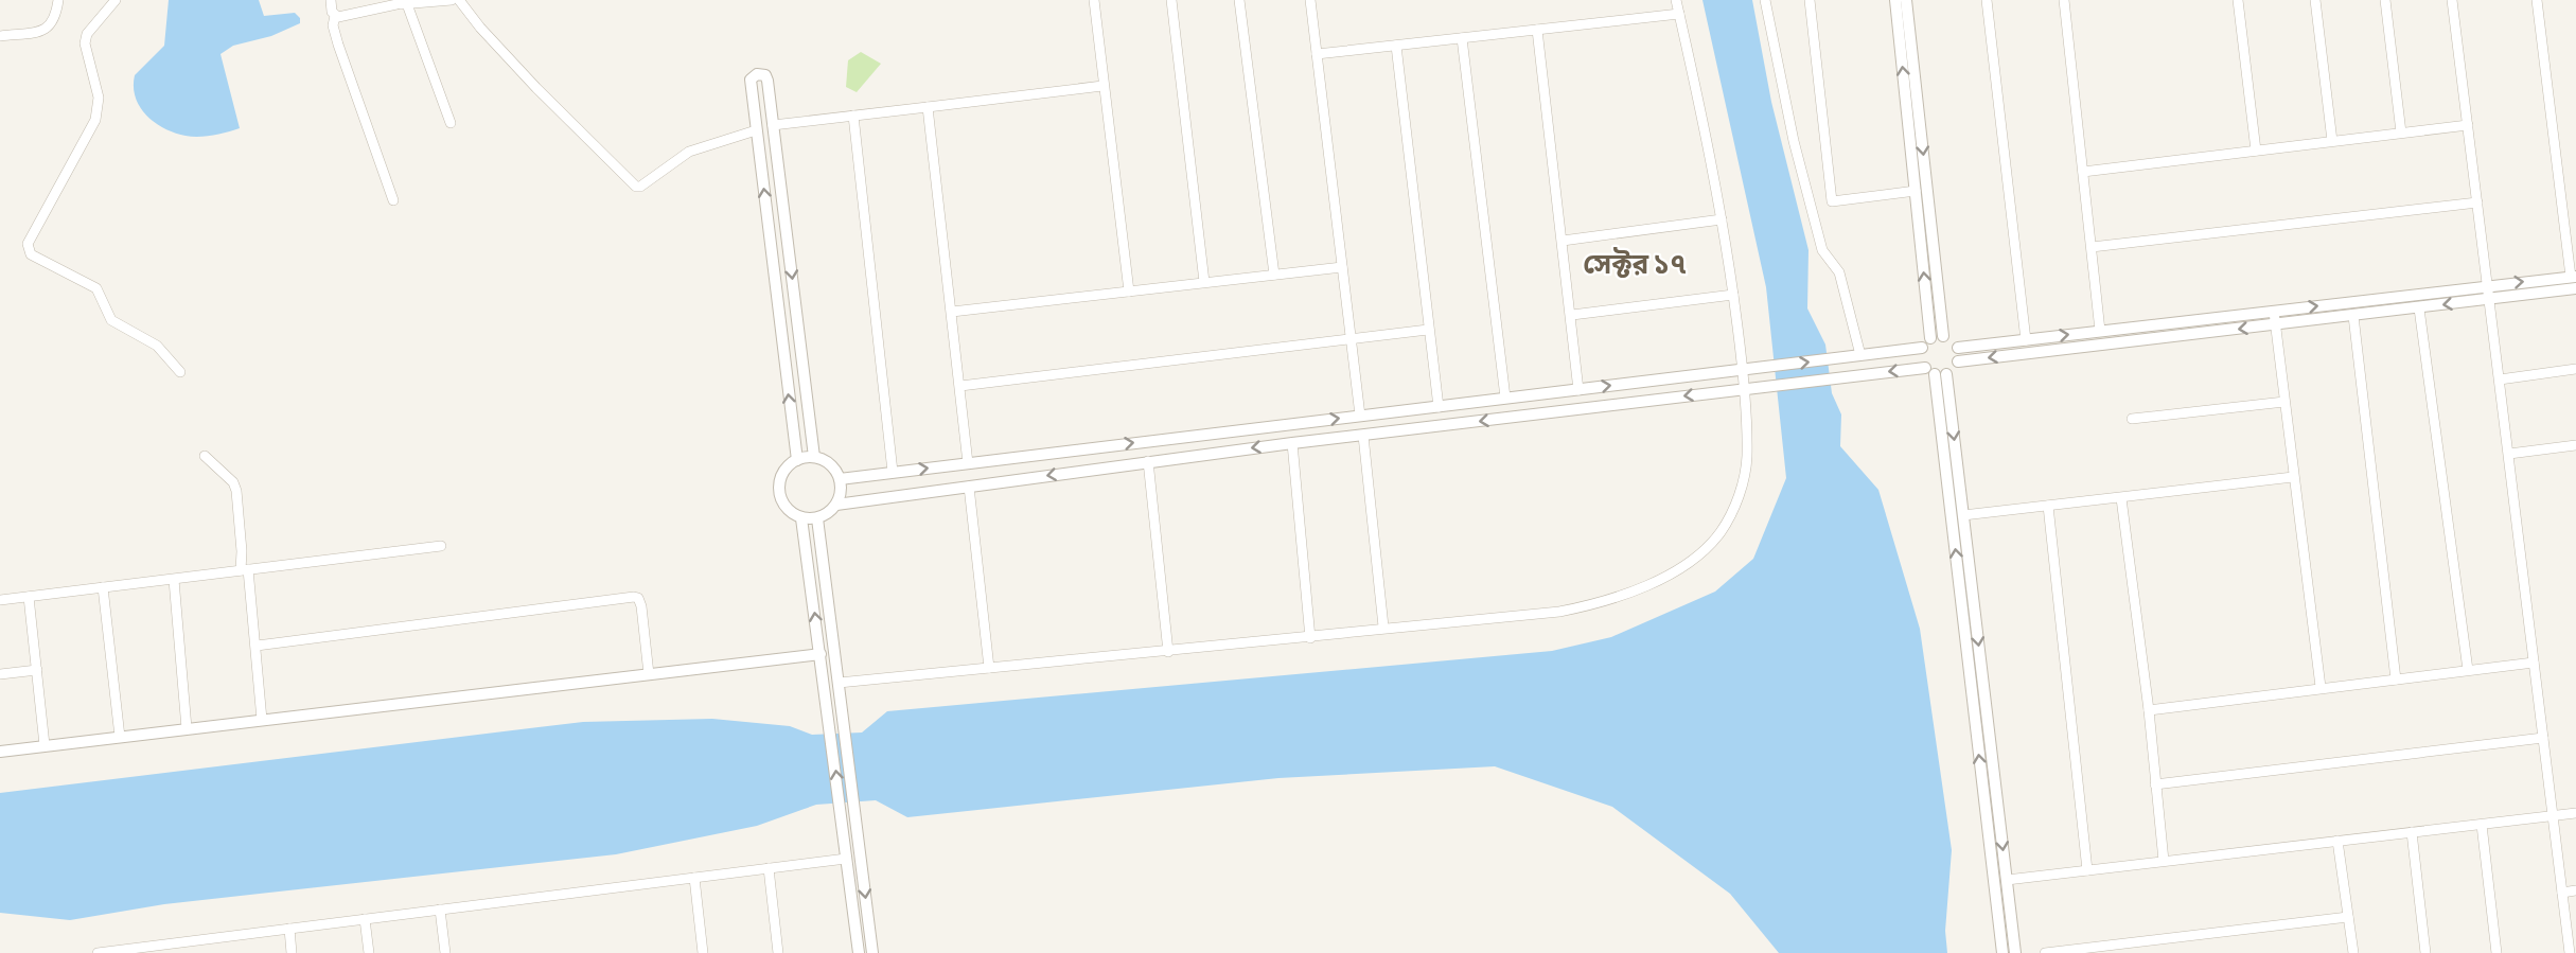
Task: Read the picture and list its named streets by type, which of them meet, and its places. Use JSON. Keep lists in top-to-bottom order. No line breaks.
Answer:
{"districts":["সেক্টর ১৭"]}
